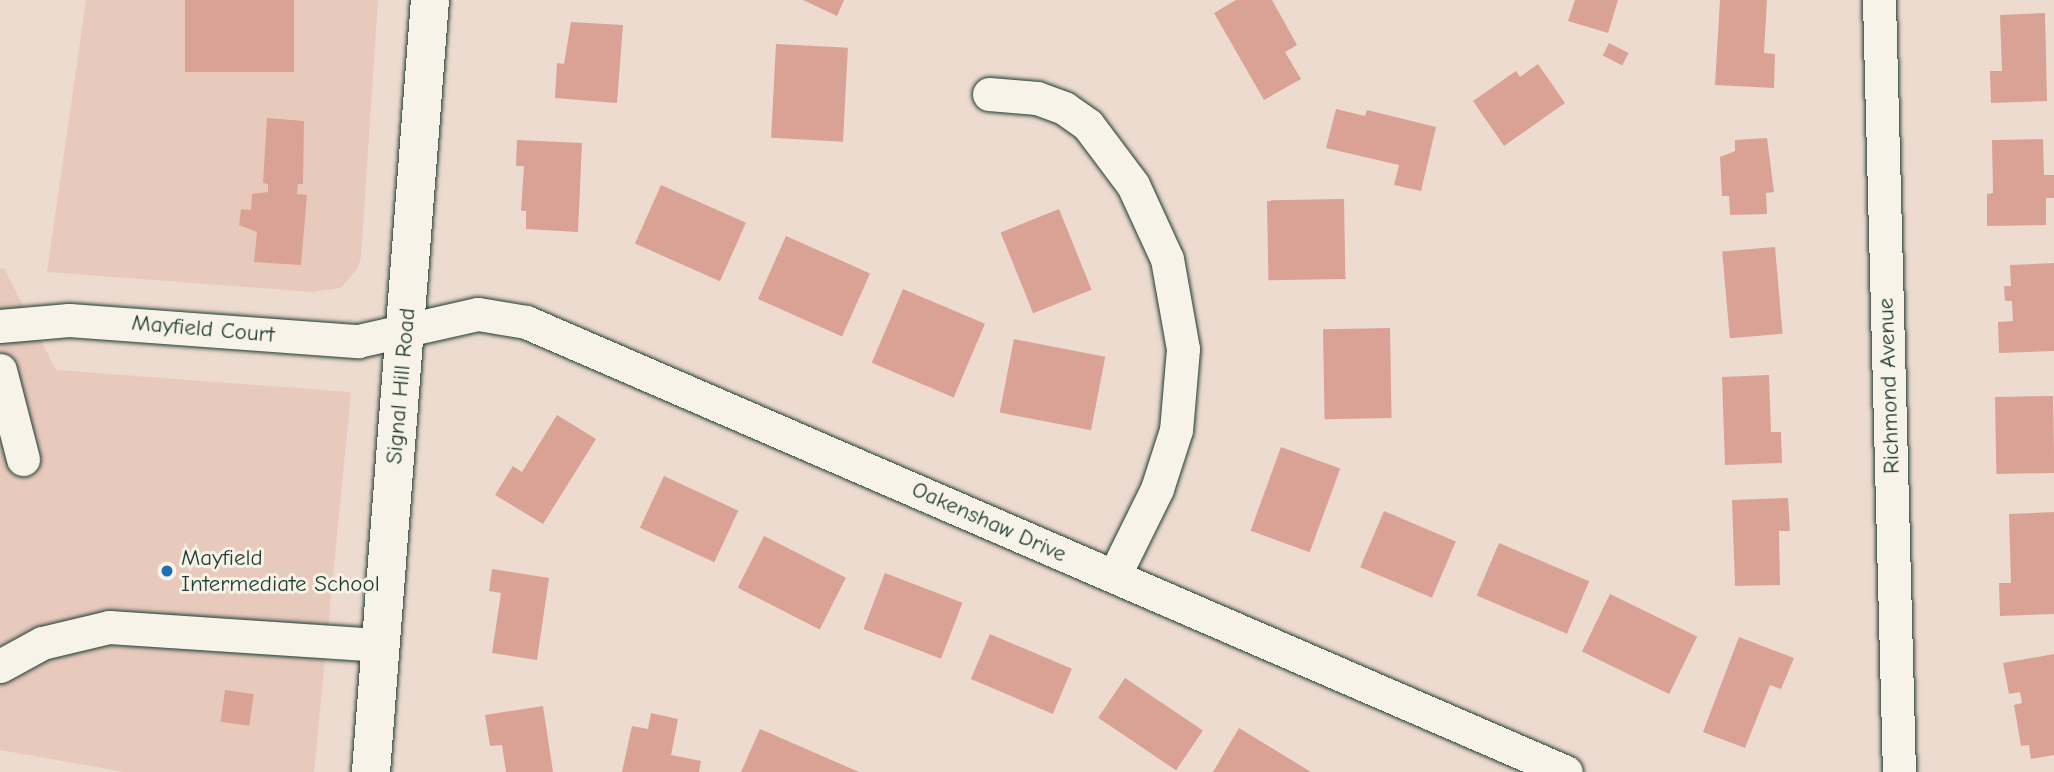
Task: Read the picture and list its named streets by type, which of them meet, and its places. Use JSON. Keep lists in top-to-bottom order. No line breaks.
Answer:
{"streets":{"main road":["Signal Hill Road"],"street":["Mayfield Court","Richmond Avenue","Oakenshaw Drive"]},"crossings":[["Mayfield Court","Signal Hill Road"],["Mayfield Court","Oakenshaw Drive"],["Signal Hill Road","Oakenshaw Drive"]],"places":["Mayfield Intermediate School"]}
